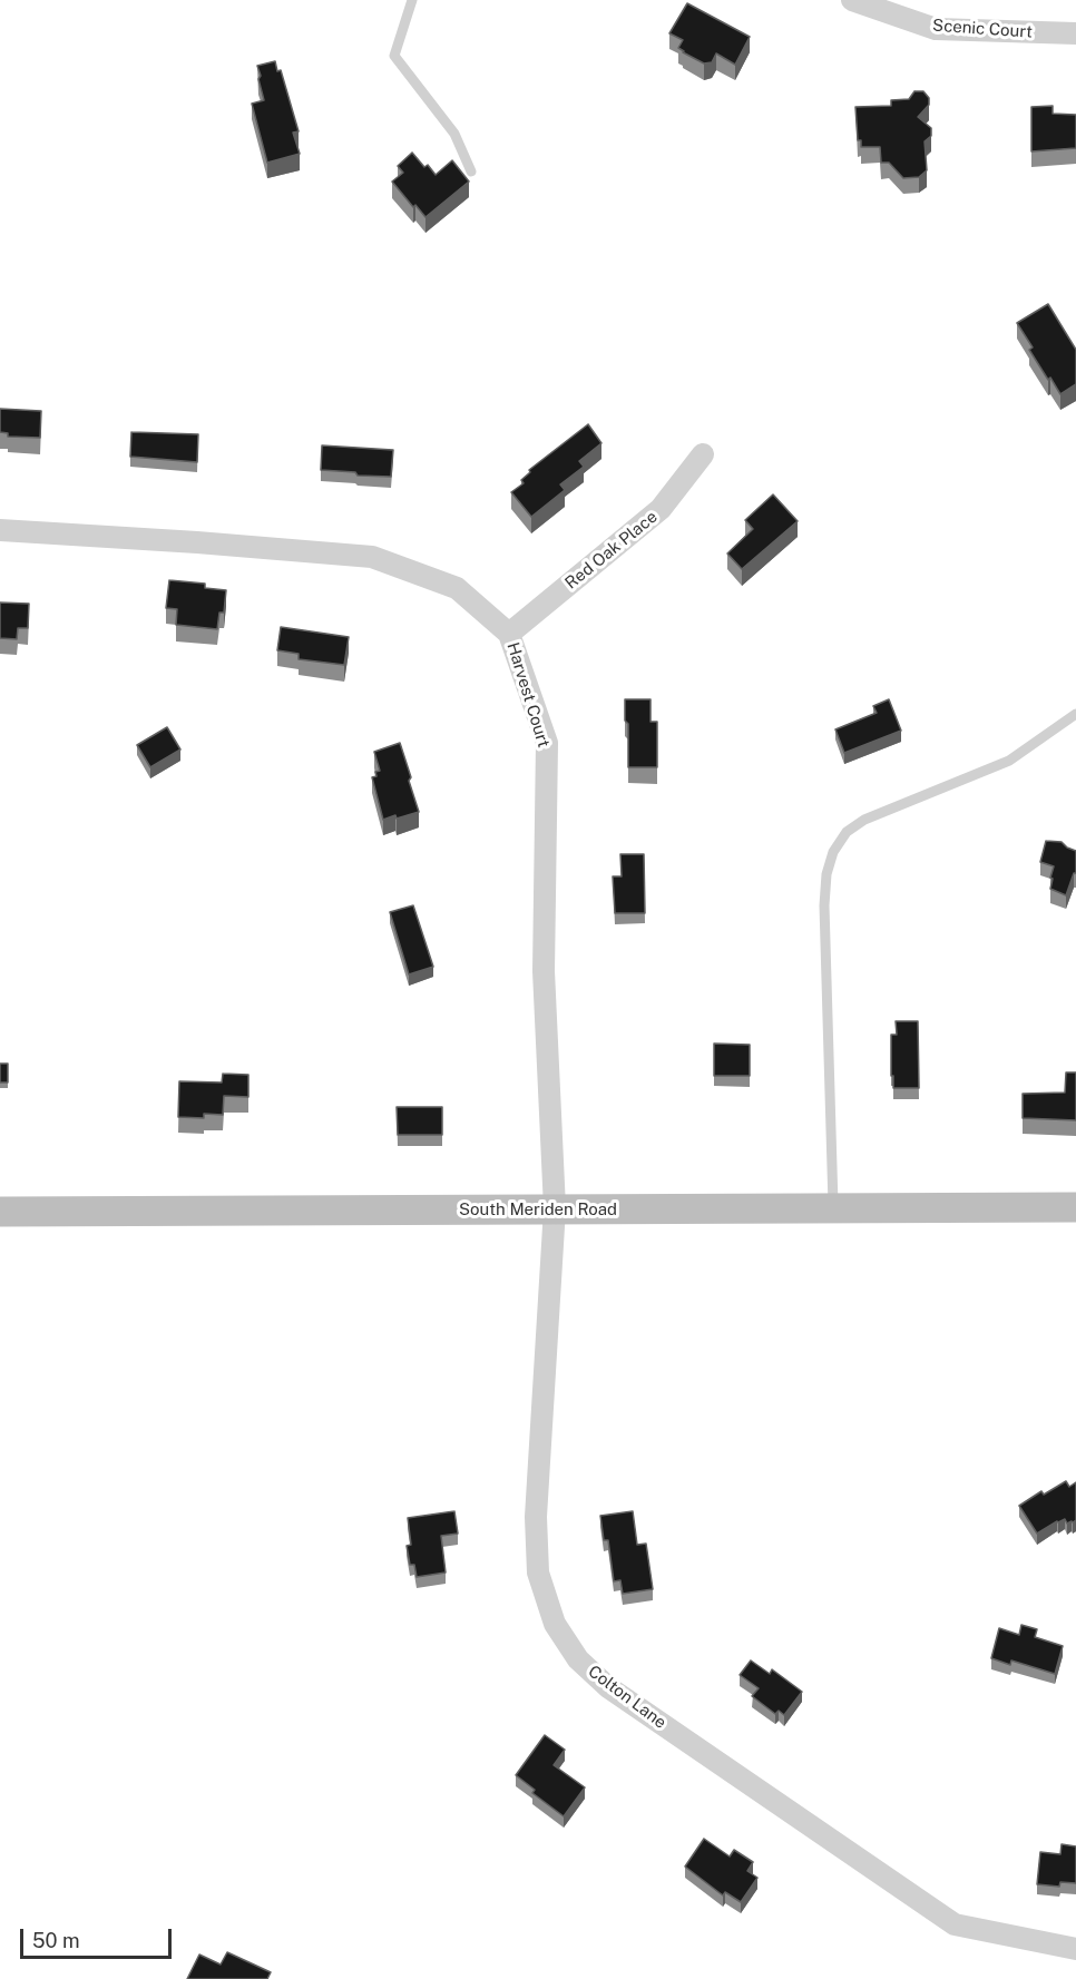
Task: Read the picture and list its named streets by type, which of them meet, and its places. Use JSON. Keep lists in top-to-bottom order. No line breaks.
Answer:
{"streets":{"main road":["South Meriden Road"],"street":["Scenic Court","Red Oak Place","Harvest Court","Colton Lane"]},"crossings":[["Red Oak Place","Harvest Court"],["Harvest Court","South Meriden Road"],["Harvest Court","Colton Lane"],["South Meriden Road","Colton Lane"]],"scale_bar":"50 m"}
